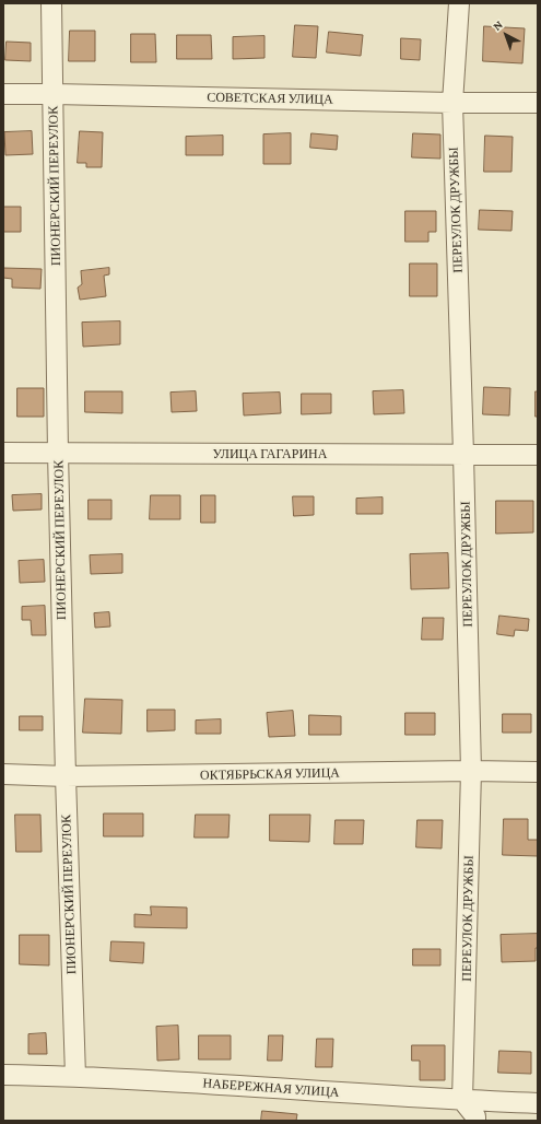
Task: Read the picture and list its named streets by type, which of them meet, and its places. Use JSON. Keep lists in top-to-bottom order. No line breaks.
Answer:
{"streets":{"street":["СОВЕТСКАЯ УЛИЦА","ПИОНЕРСКИЙ ПЕРЕУЛОК","ПЕРЕУЛОК ДРУЖБЫ","УЛИЦА ГАГАРИНА","ОКТЯБРЬСКАЯ УЛИЦА","НАБЕРЕЖНАЯ УЛИЦА"]},"crossings":[["СОВЕТСКАЯ УЛИЦА","ПИОНЕРСКИЙ ПЕРЕУЛОК"],["СОВЕТСКАЯ УЛИЦА","ПЕРЕУЛОК ДРУЖБЫ"],["ПИОНЕРСКИЙ ПЕРЕУЛОК","УЛИЦА ГАГАРИНА"],["ПИОНЕРСКИЙ ПЕРЕУЛОК","ОКТЯБРЬСКАЯ УЛИЦА"],["ПИОНЕРСКИЙ ПЕРЕУЛОК","НАБЕРЕЖНАЯ УЛИЦА"],["ПЕРЕУЛОК ДРУЖБЫ","УЛИЦА ГАГАРИНА"],["ПЕРЕУЛОК ДРУЖБЫ","ОКТЯБРЬСКАЯ УЛИЦА"],["ПЕРЕУЛОК ДРУЖБЫ","НАБЕРЕЖНАЯ УЛИЦА"]],"north":"top left"}
